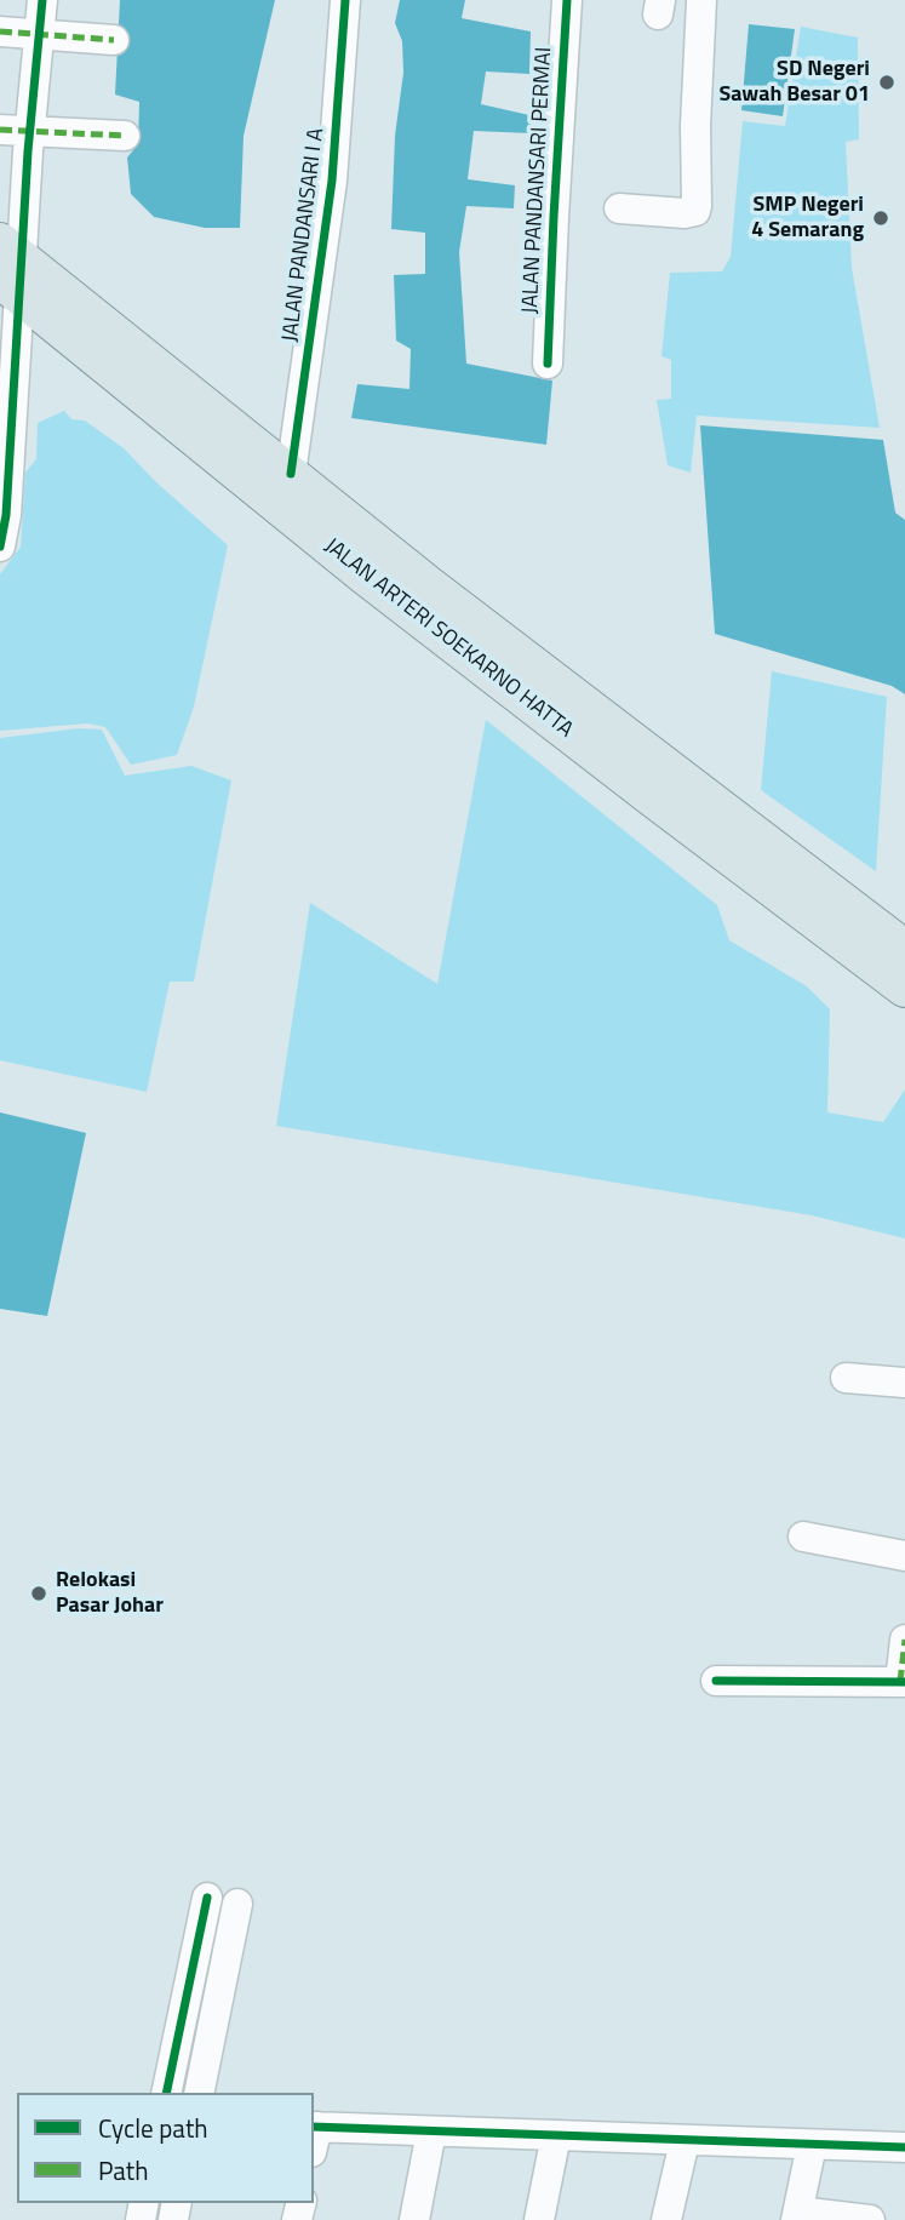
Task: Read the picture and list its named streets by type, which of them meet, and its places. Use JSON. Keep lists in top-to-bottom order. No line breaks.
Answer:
{"streets":{"main road":["JALAN ARTERI SOEKARNO HATTA"],"street":["JALAN PANDANSARI PERMAI","JALAN PANDANSARI I A"]},"crossings":[["JALAN PANDANSARI I A","JALAN ARTERI SOEKARNO HATTA"]],"places":["SD Negeri Sawah Besar 01","SMP Negeri 4 Semarang","Relokasi Pasar Johar"],"legend":["Cycle path","Path"]}
